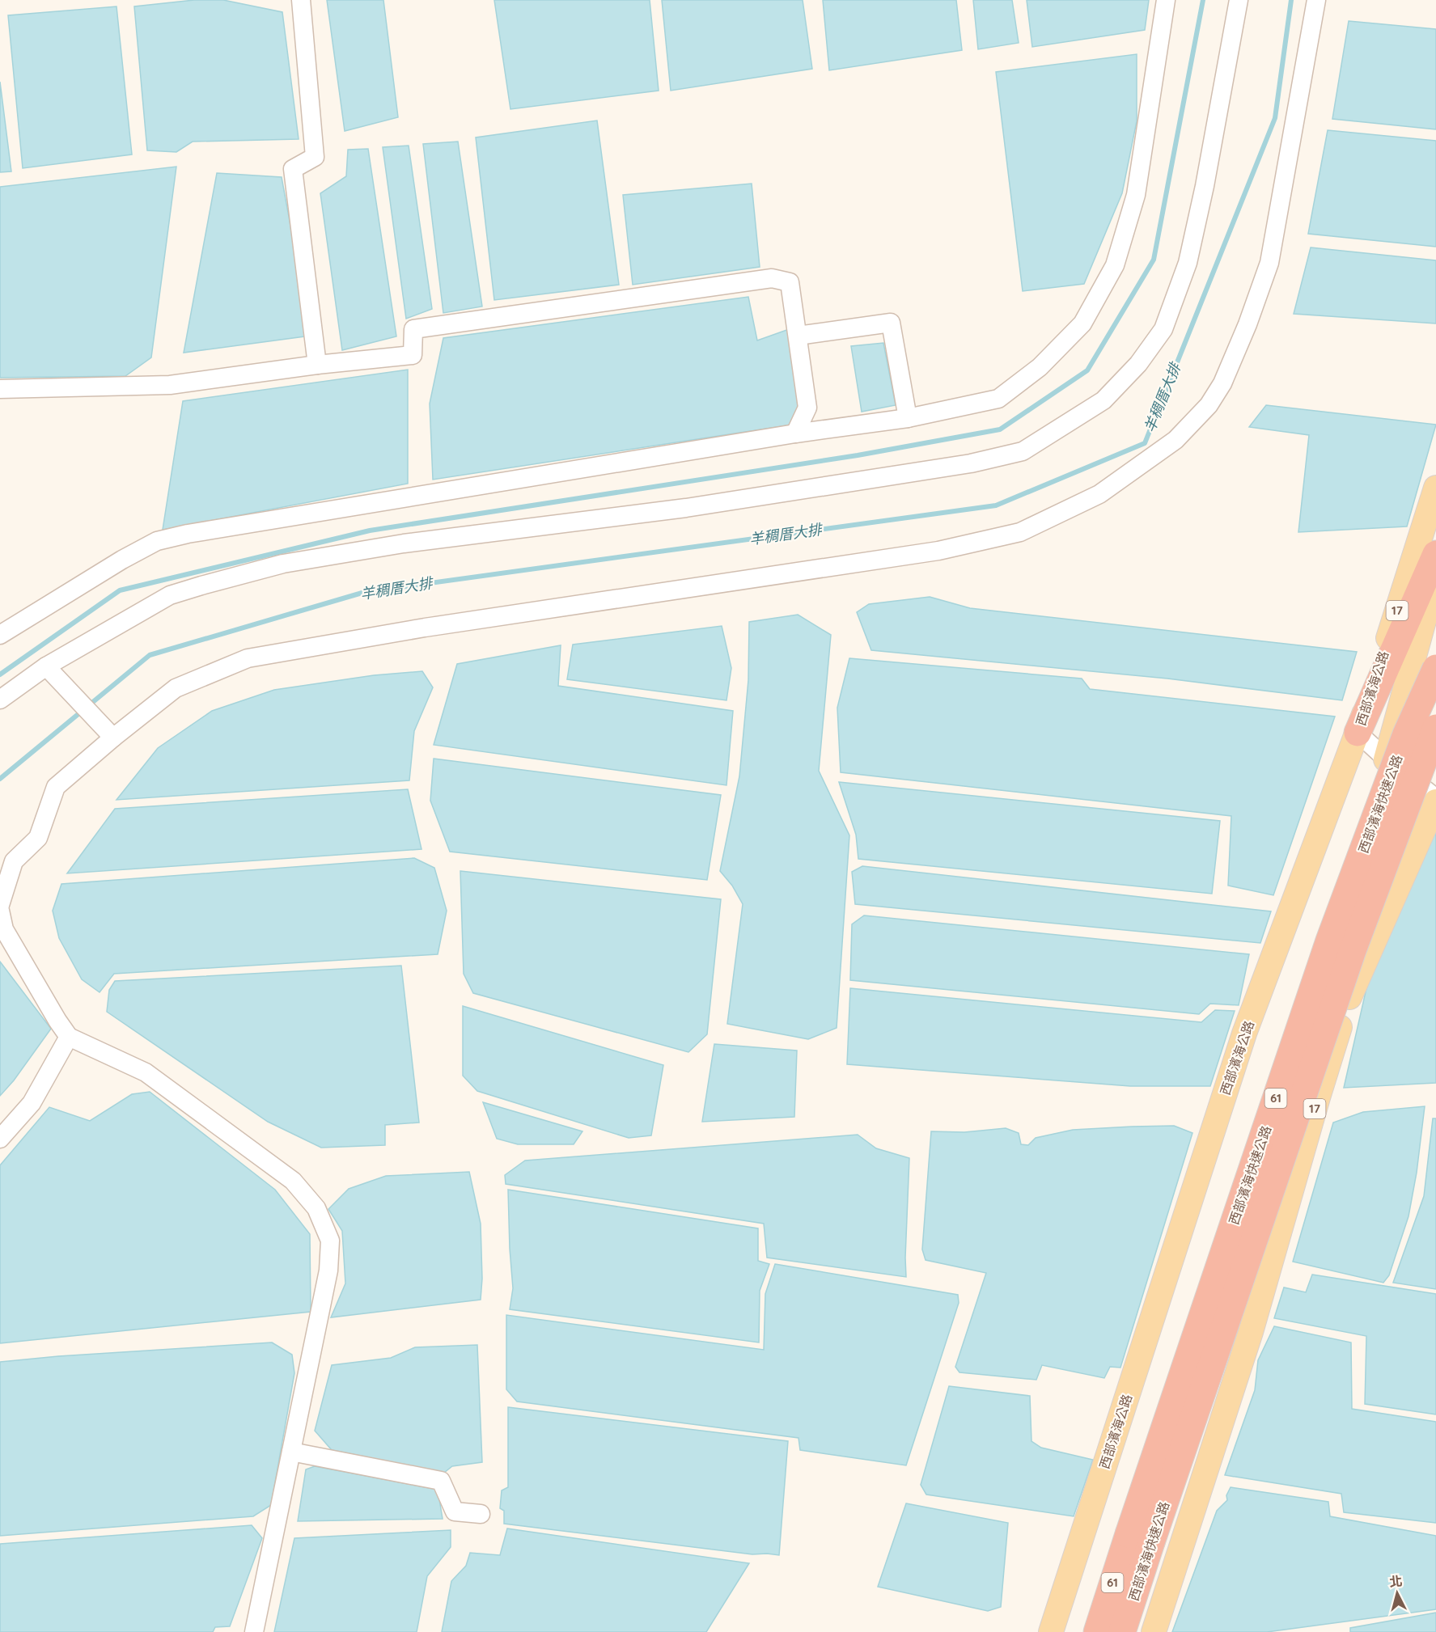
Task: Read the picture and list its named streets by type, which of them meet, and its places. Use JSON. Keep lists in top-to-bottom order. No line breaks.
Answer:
{"streets":{"highway":["西部濱海快速公路","61"],"main road":["17","西部濱海公路"]},"water":["羊稠厝大排"],"north":"top"}
